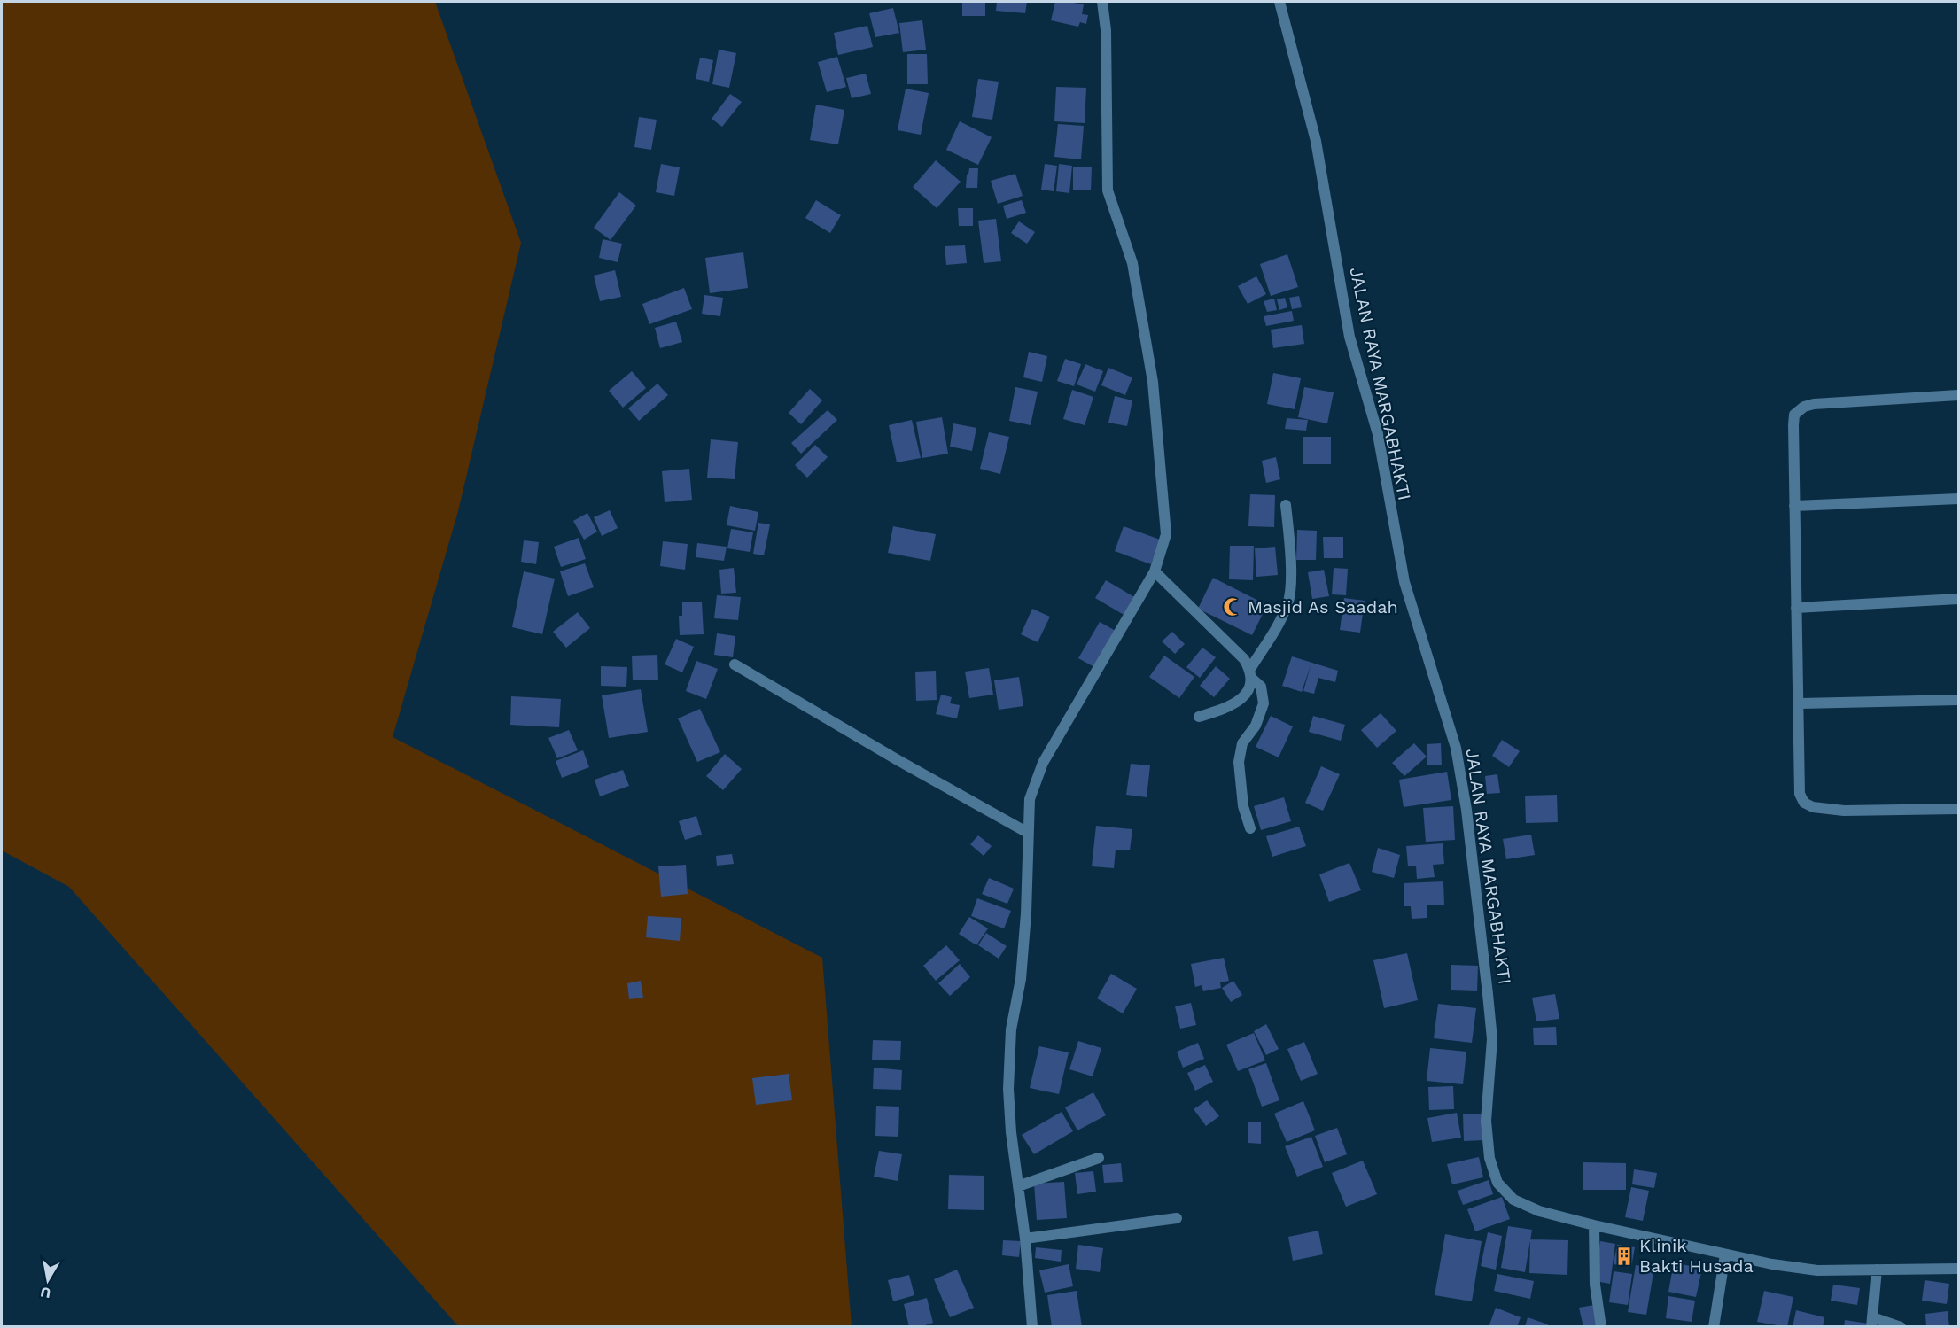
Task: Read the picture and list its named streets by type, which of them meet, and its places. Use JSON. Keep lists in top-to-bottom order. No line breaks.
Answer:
{"streets":{"street":["JALAN RAYA MARGABHAKTI"]},"places":{"mosque":["Masjid As Saadah"],"building":["Klinik Bakti Husada"]},"north":"bottom"}
